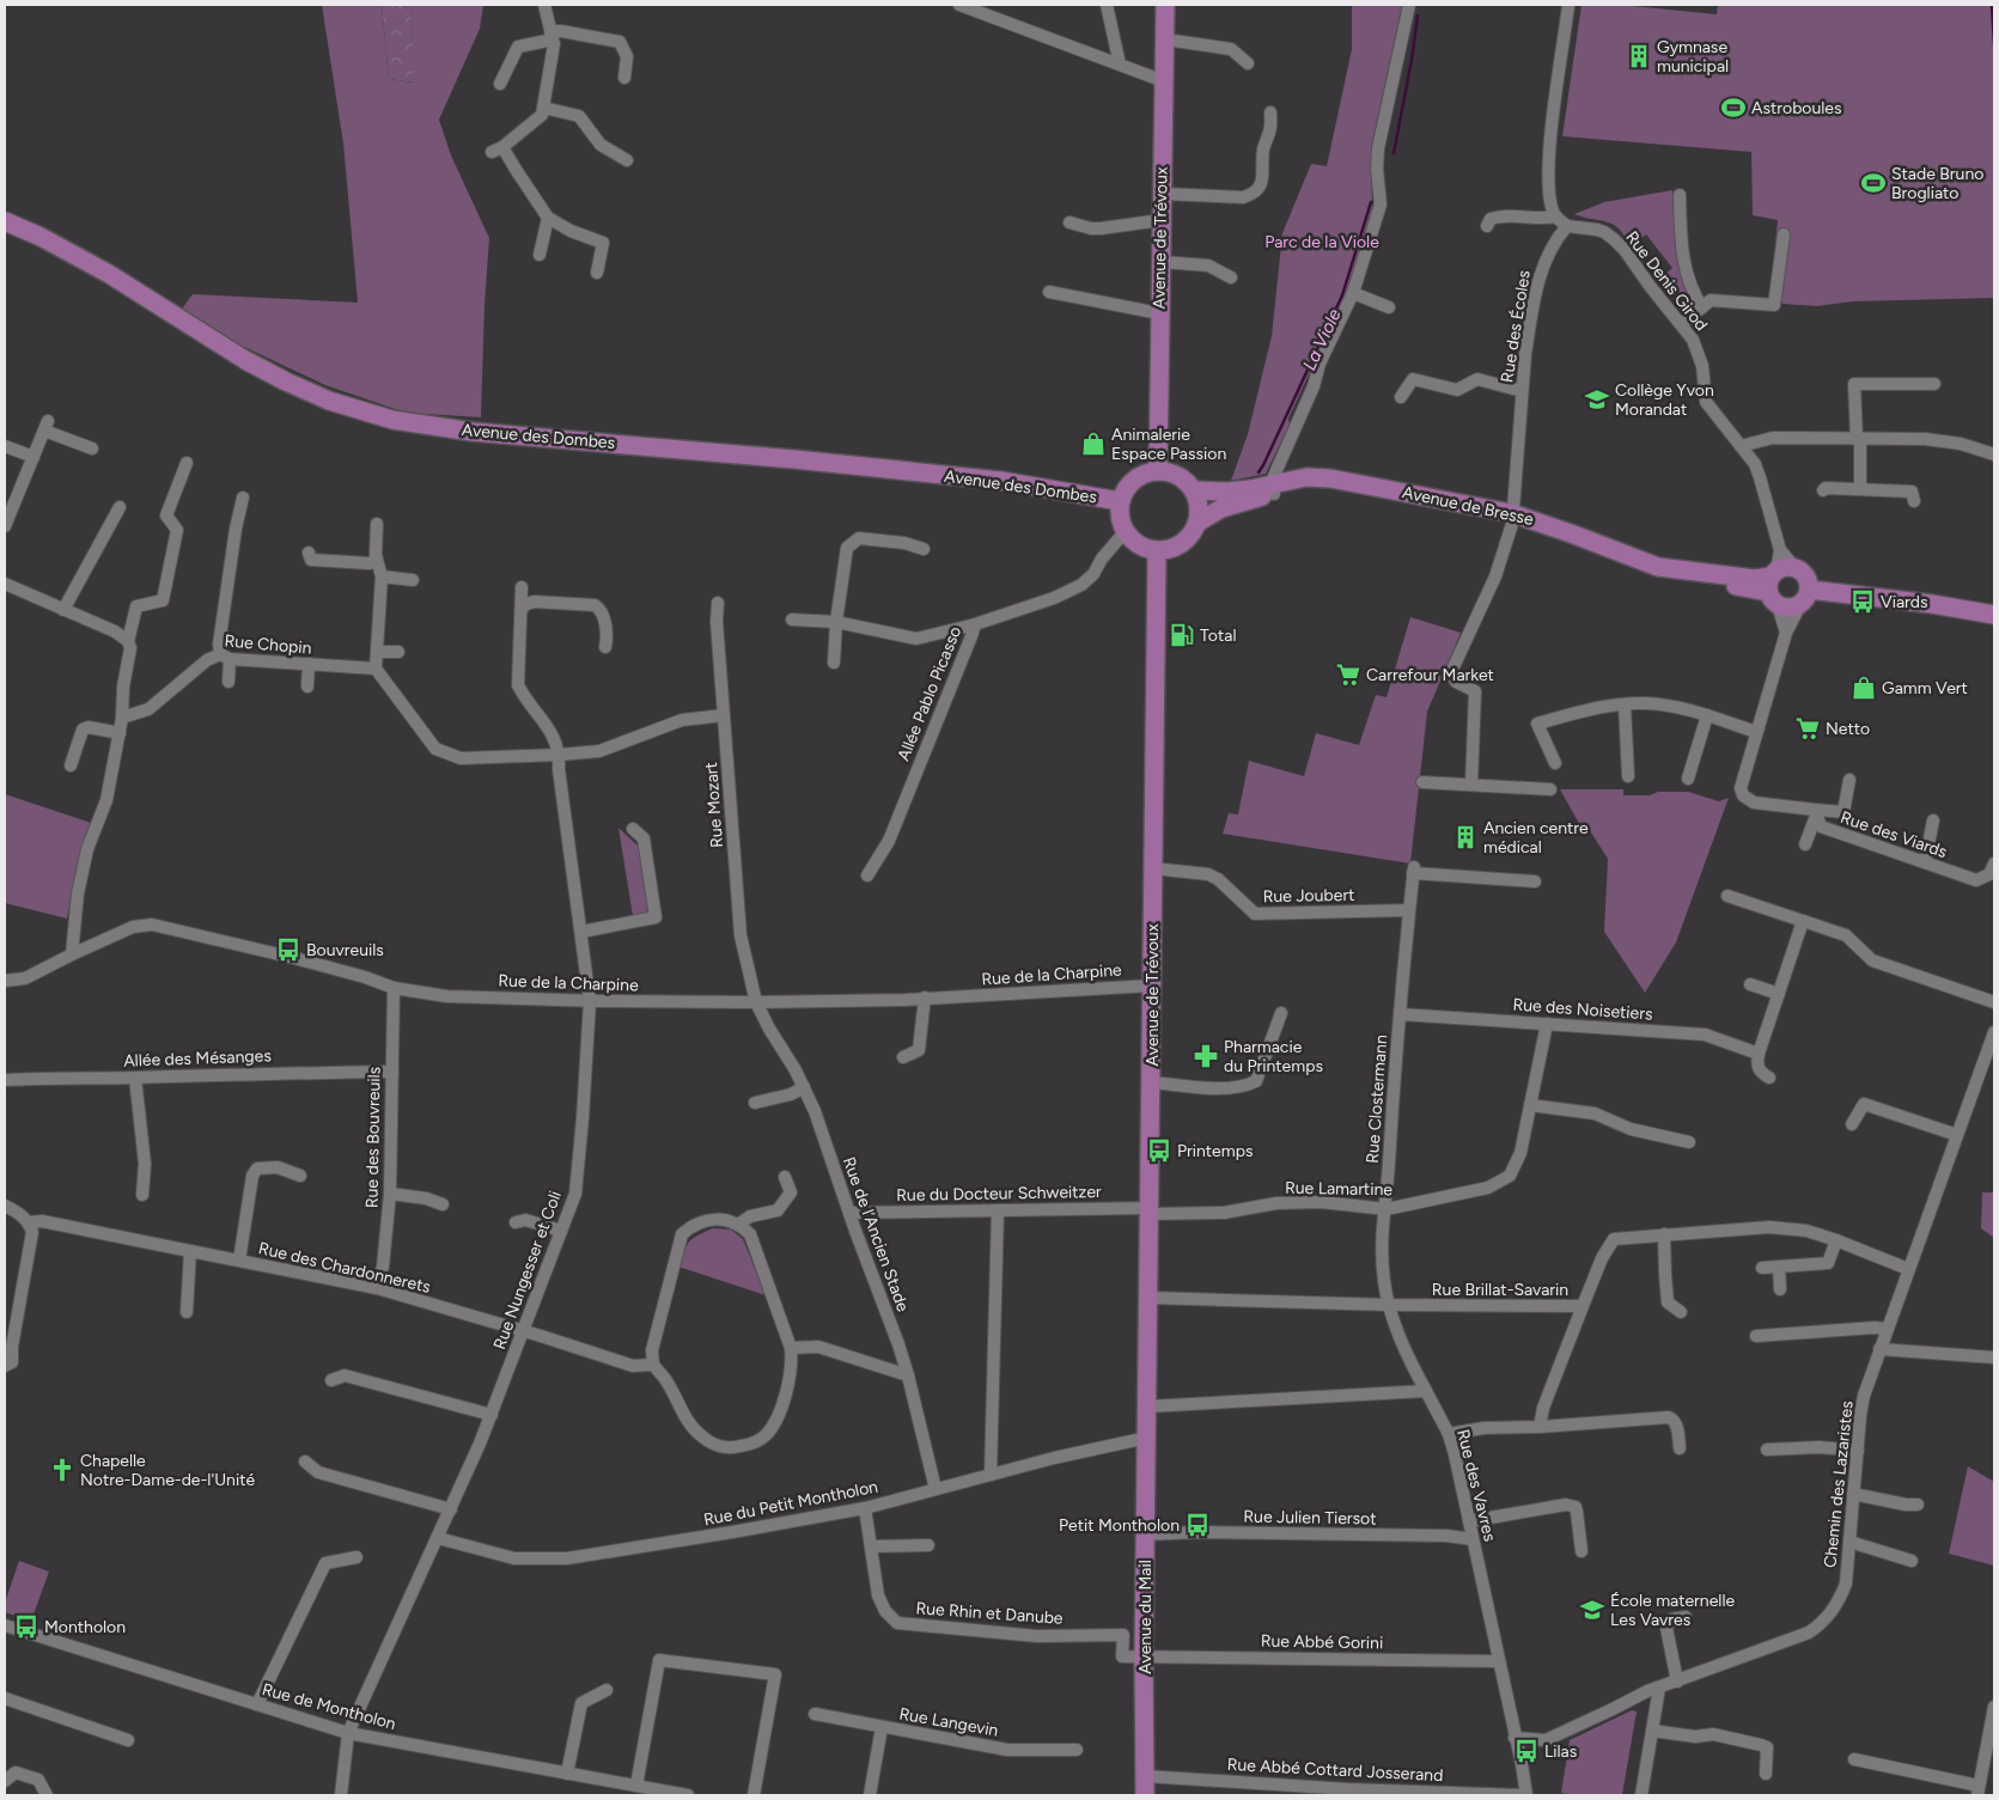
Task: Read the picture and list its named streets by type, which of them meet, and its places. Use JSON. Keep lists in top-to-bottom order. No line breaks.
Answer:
{"streets":{"main road":["Avenue de Trévoux","Avenue des Dombes","Avenue de Bresse","Avenue du Mail"],"street":["Rue Denis Girod","Rue des Écoles","Rue Chopin","Allée Pablo Picasso","Rue Mozart","Rue des Viards","Rue Joubert","Rue de la Charpine","Rue des Noisetiers","Allée des Mésanges","Rue Clostermann","Rue des Bouvreuils","Rue Lamartine","Rue du Docteur Schweitzer","Rue de l’Ancien Stade","Rue des Chardonnerets","Rue Nungesser et Coli","Rue Brillat-Savarin","Chemin des Lazaristes","Rue des Vavres","Rue du Petit Montholon","Rue Julien Tiersot","Rue Rhin et Danube","Rue Abbé Gorini","Rue de Montholon","Rue Langevin","Rue Abbé Cottard Josserand"]},"crossings":[["Avenue de Trévoux","Avenue des Dombes"],["Avenue de Trévoux","Avenue de Bresse"],["Avenue de Trévoux","Allée Pablo Picasso"],["Avenue de Trévoux","Rue Joubert"],["Avenue de Trévoux","Rue de la Charpine"],["Avenue de Trévoux","Rue Lamartine"],["Avenue de Trévoux","Rue du Docteur Schweitzer"],["Avenue de Trévoux","Rue Brillat-Savarin"],["Avenue de Trévoux","Rue du Petit Montholon"],["Avenue de Trévoux","Avenue du Mail"],["Rue Denis Girod","Rue des Écoles"],["Rue Denis Girod","Avenue de Bresse"],["Rue des Écoles","Avenue de Bresse"],["Avenue des Dombes","Avenue de Bresse"],["Avenue des Dombes","Allée Pablo Picasso"],["Avenue de Bresse","Allée Pablo Picasso"],["Rue Mozart","Rue de la Charpine"],["Rue Mozart","Rue de l’Ancien Stade"],["Rue Joubert","Rue Clostermann"],["Rue de la Charpine","Rue des Bouvreuils"],["Rue de la Charpine","Rue de l’Ancien Stade"],["Rue de la Charpine","Rue Nungesser et Coli"],["Rue des Noisetiers","Rue Clostermann"],["Rue des Noisetiers","Rue Lamartine"],["Allée des Mésanges","Rue des Bouvreuils"],["Rue Clostermann","Rue Lamartine"],["Rue Clostermann","Rue Brillat-Savarin"],["Rue Clostermann","Rue des Vavres"],["Rue des Bouvreuils","Rue des Chardonnerets"],["Rue Lamartine","Rue du Docteur Schweitzer"],["Rue du Docteur Schweitzer","Rue de l’Ancien Stade"],["Rue de l’Ancien Stade","Rue du Petit Montholon"],["Rue des Chardonnerets","Rue Nungesser et Coli"],["Rue Nungesser et Coli","Rue du Petit Montholon"],["Rue Nungesser et Coli","Rue de Montholon"],["Rue Brillat-Savarin","Chemin des Lazaristes"],["Chemin des Lazaristes","Rue des Vavres"],["Rue des Vavres","Rue Julien Tiersot"],["Rue des Vavres","Rue Abbé Gorini"],["Rue des Vavres","Rue Abbé Cottard Josserand"],["Rue du Petit Montholon","Rue Rhin et Danube"],["Rue du Petit Montholon","Avenue du Mail"],["Rue Julien Tiersot","Avenue du Mail"],["Rue Rhin et Danube","Avenue du Mail"],["Rue Rhin et Danube","Rue Abbé Gorini"],["Avenue du Mail","Rue Abbé Gorini"],["Avenue du Mail","Rue Abbé Cottard Josserand"]],"water":["La Viole"],"parks":["Parc de la Viole"],"places":{"building":["Gymnase municipal","Ancien centre médical"],"sports":["Astroboules","Stade Bruno Brogliato"],"school or university":["Collège Yvon Morandat","École maternelle Les Vavres"],"shop":["Animalerie Espace Passion","Gamm Vert"],"bus stop":["Viards","Bouvreuils","Printemps","Petit Montholon","Montholon","Lilas"],"fuel station":["Total"],"supermarket":["Carrefour Market","Netto"],"pharmacy":["Pharmacie du Printemps"],"church":["Chapelle Notre-Dame-de-l'Unité"]}}
